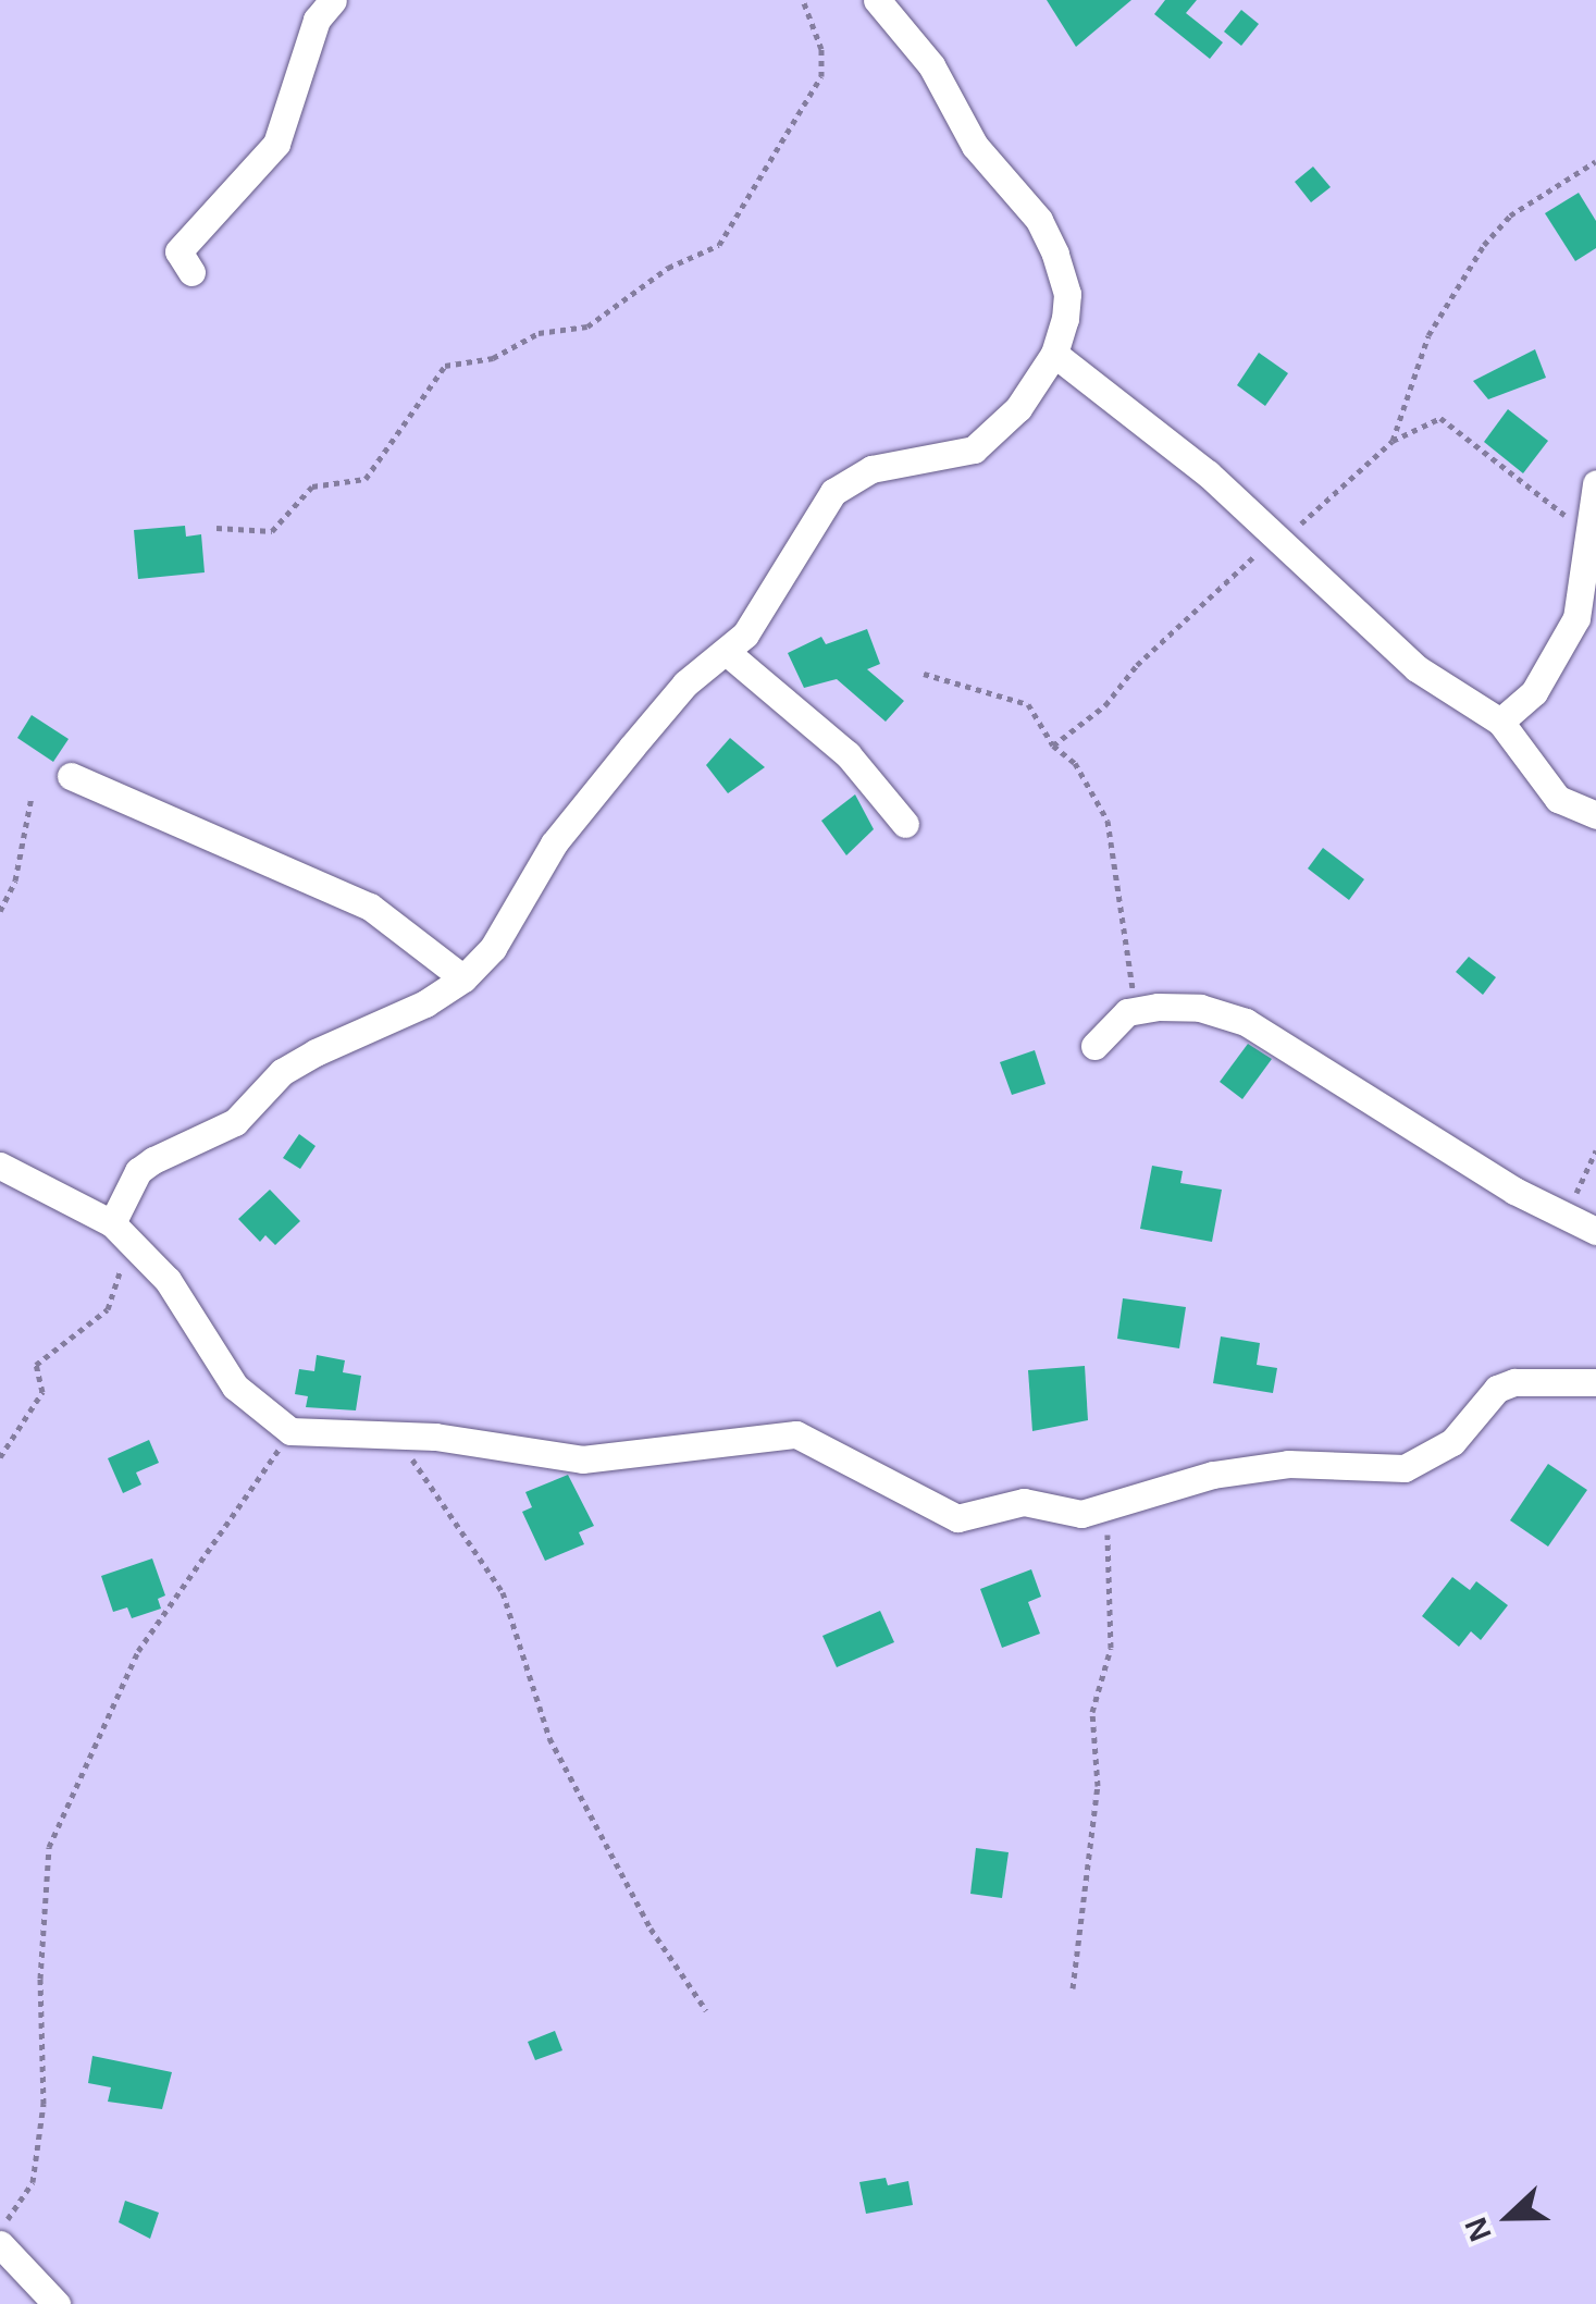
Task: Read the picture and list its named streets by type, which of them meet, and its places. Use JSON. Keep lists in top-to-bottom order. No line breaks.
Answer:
{"north":"left"}
